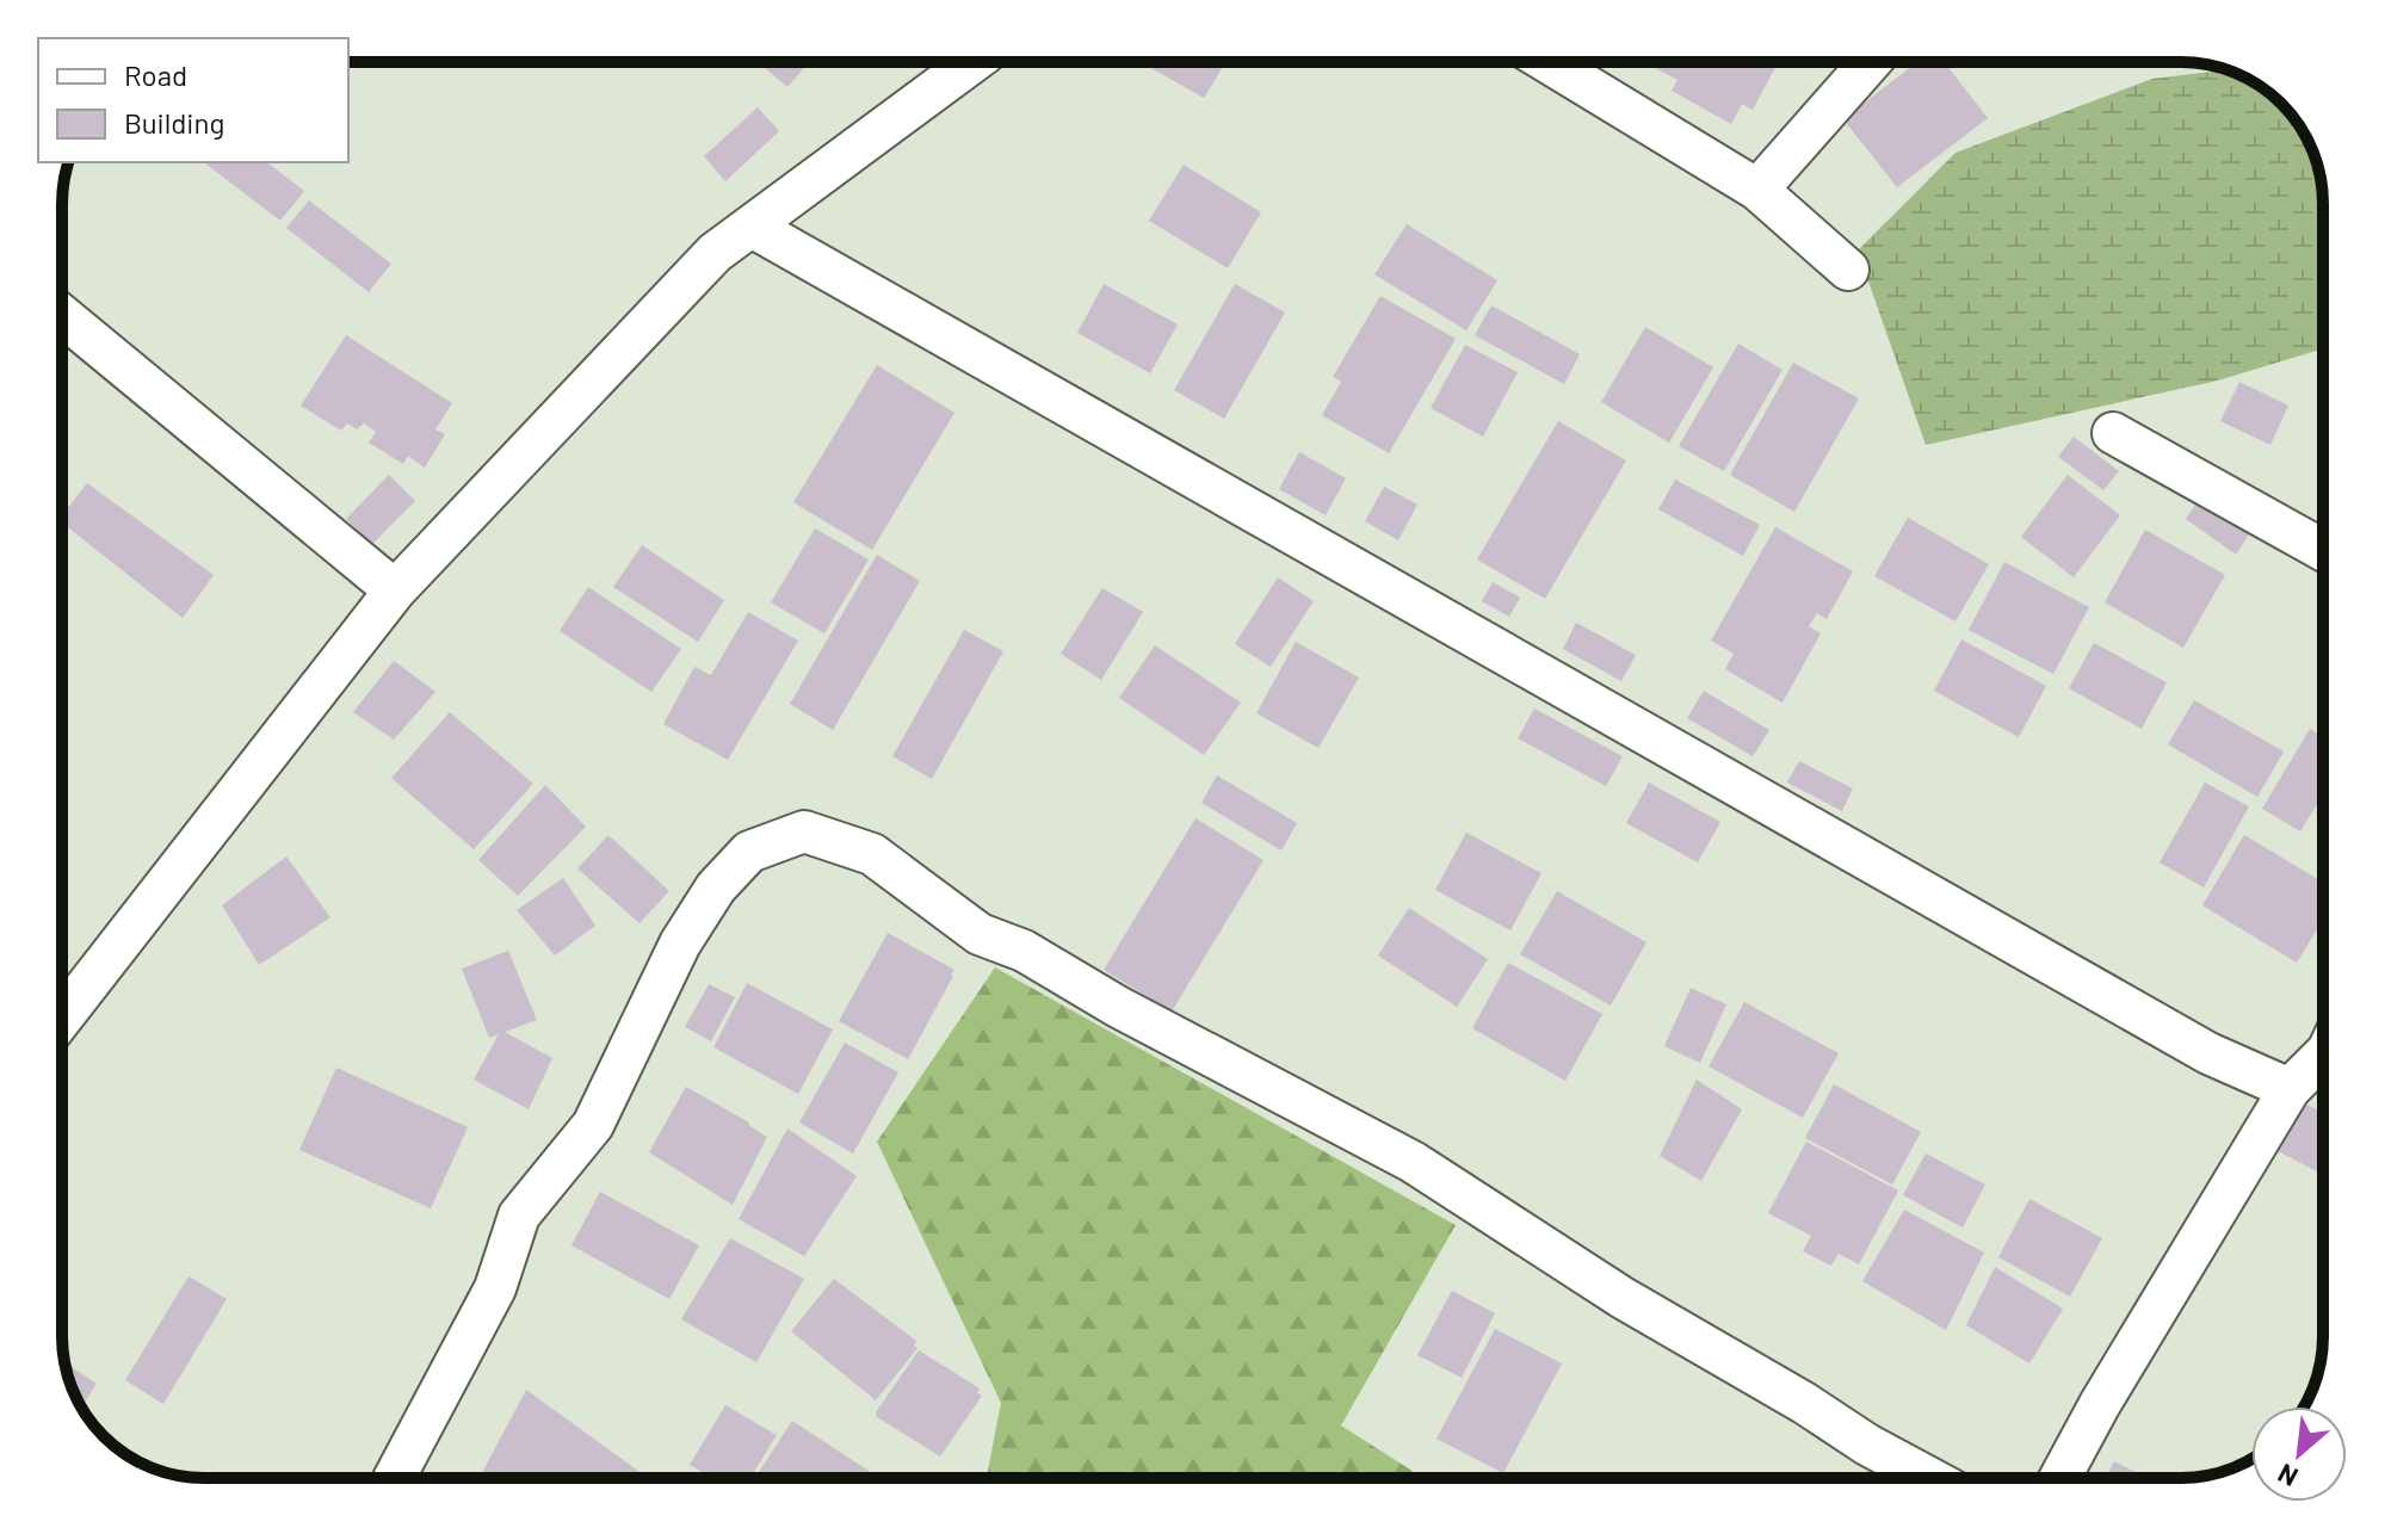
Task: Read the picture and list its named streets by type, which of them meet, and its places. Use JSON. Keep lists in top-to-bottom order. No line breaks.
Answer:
{"legend":["Road","Building"],"north":"bottom left"}
